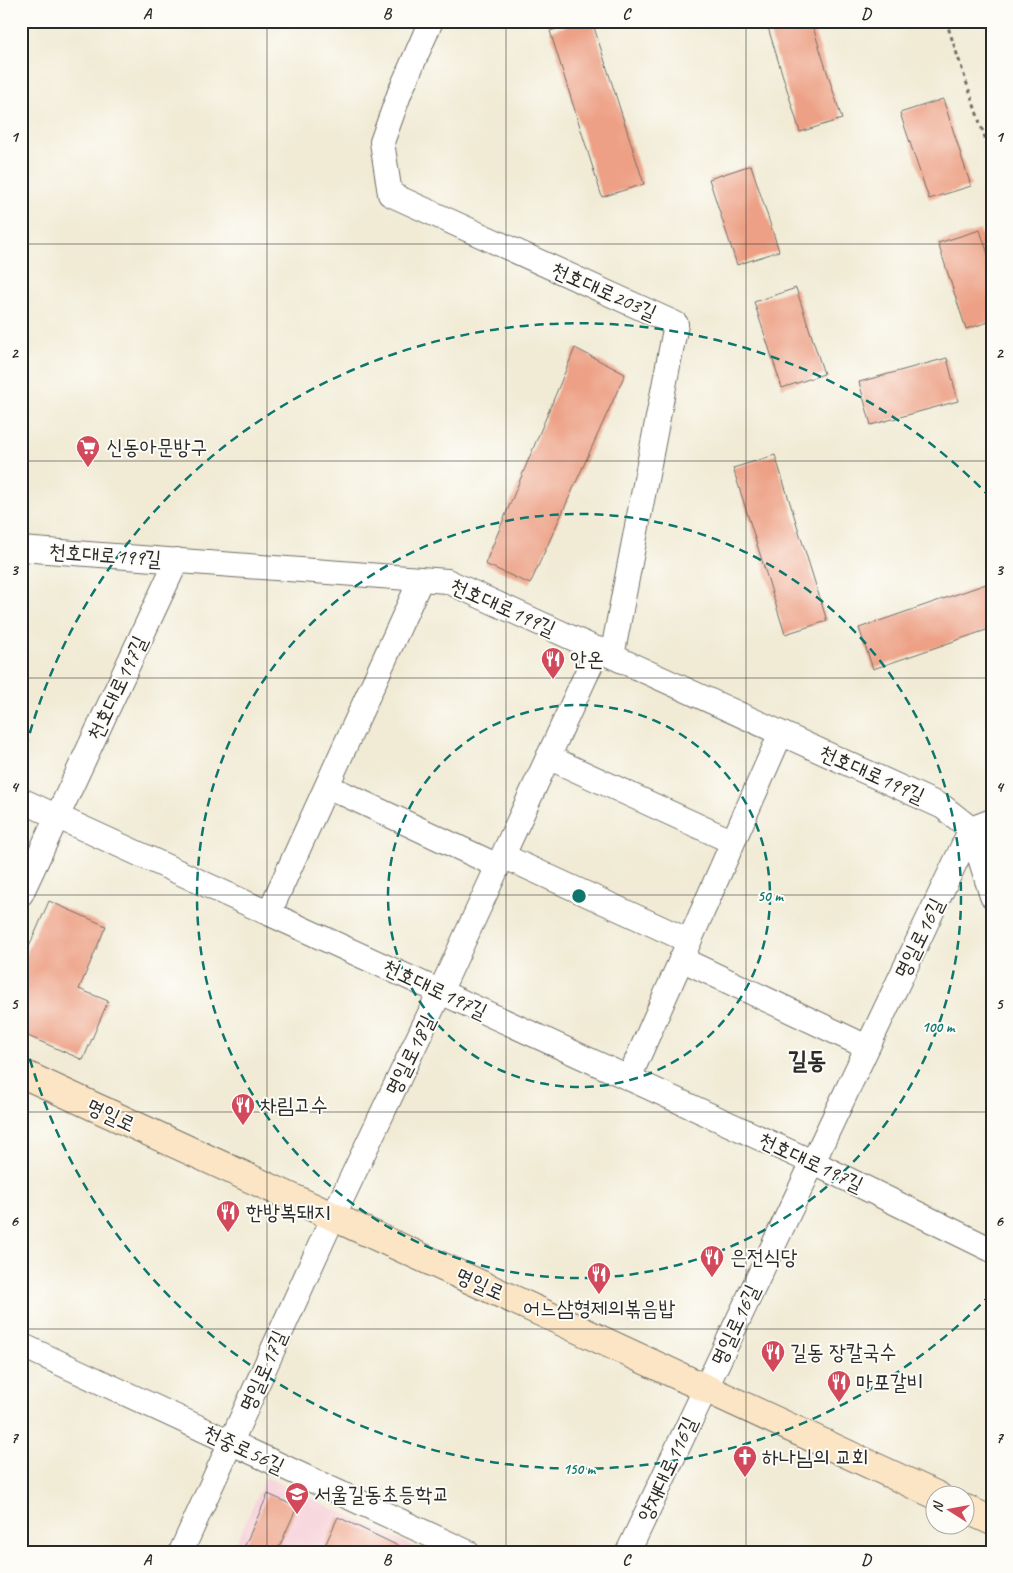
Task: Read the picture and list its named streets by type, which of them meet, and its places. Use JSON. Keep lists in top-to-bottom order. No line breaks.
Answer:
{"streets":{"street":["천호대로203길","천호대로199길","천호대로197길","명일로16길","명일로18길","명일로","명일로17길","천중로56길","양재대로116길"]},"crossings":[["천호대로203길","천호대로199길"],["천호대로203길","명일로18길"],["천호대로199길","천호대로197길"],["천호대로199길","명일로16길"],["천호대로199길","명일로18길"],["천호대로197길","명일로16길"],["천호대로197길","명일로18길"],["명일로16길","명일로"],["명일로16길","양재대로116길"],["명일로18길","명일로"],["명일로18길","명일로17길"],["명일로","명일로17길"],["명일로","양재대로116길"],["명일로17길","천중로56길"]],"districts":["길동"],"places":{"supermarket":["신동아문방구"],"restaurant":["안온","차림고수","한방복돼지","은전식당","어느삼형제의볶음밥","길동 장칼국수","마포갈비"],"church":["하나님의 교회"],"school or university":["서울길동초등학교"]},"north":"left","grid":{"columns":["A","B","C","D"],"rows":["1","2","3","4","5","6","7"]},"rings":["50 m","100 m","150 m"]}
